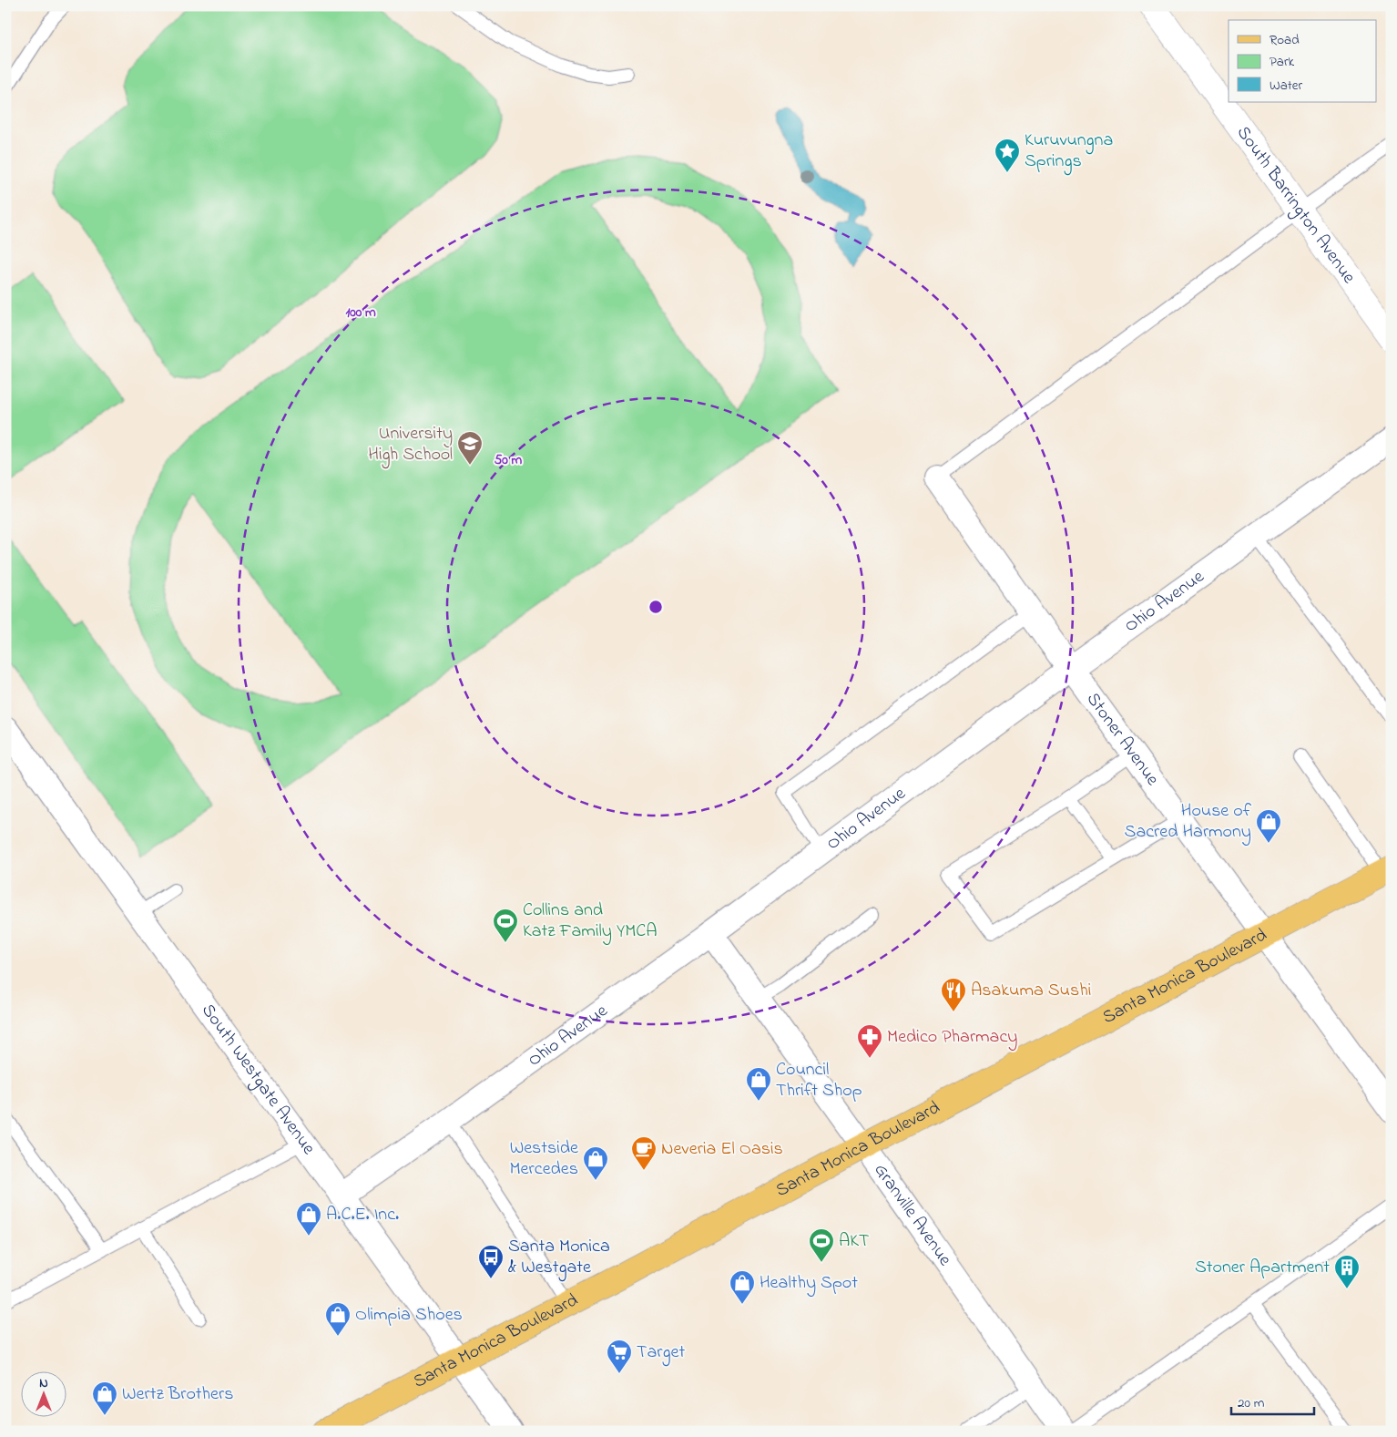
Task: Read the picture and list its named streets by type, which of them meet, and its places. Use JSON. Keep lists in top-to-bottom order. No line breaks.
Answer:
{"streets":{"main road":["Santa Monica Boulevard"],"street":["South Barrington Avenue","Ohio Avenue","Stoner Avenue","South Westgate Avenue","Granville Avenue"]},"crossings":[["Ohio Avenue","Stoner Avenue"],["Ohio Avenue","South Westgate Avenue"],["Ohio Avenue","Granville Avenue"],["Stoner Avenue","Santa Monica Boulevard"],["Santa Monica Boulevard","South Westgate Avenue"],["Santa Monica Boulevard","Granville Avenue"]],"places":{"place":["Kuruvungna Springs"],"school or university":["University High School"],"shop":["House of Sacred Harmony","Council Thrift Shop","Westside Mercedes","A.C.E. Inc.","Healthy Spot","Olimpia Shoes","Wertz Brothers"],"sports":["Collins and Katz Family YMCA","AKT"],"restaurant":["Asakuma Sushi"],"pharmacy":["Medico Pharmacy"],"cafe":["Neveria El Oasis"],"bus stop":["Santa Monica & Westgate"],"building":["Stoner Apartment"],"supermarket":["Target"]},"legend":["Road","Park","Water"],"scale_bar":"20 m","north":"top","rings":["100 m","50 m"]}
